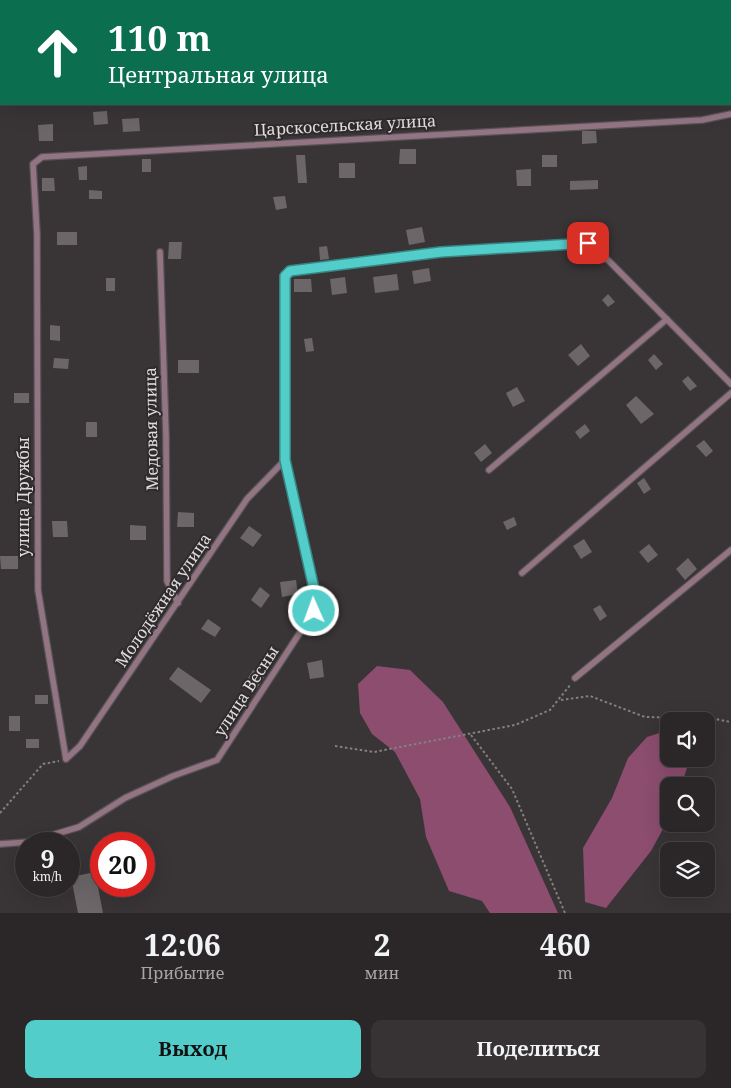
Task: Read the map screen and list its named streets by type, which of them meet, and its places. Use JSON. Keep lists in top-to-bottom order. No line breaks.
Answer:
{"streets":{"lane":["Царскосельская улица","Медовая улица","улица Дружбы","Молодёжная улица","улица Весны"]},"crossings":[["Царскосельская улица","улица Дружбы"],["Медовая улица","Молодёжная улица"],["улица Дружбы","Молодёжная улица"],["Молодёжная улица","улица Весны"]],"page":{"turn":["110 m","Центральная улица"],"speed":"9 km/h","limit":"20","eta":["12:06","Прибытие","2","мин","460","m"],"buttons":["Выход","Поделиться"]}}
